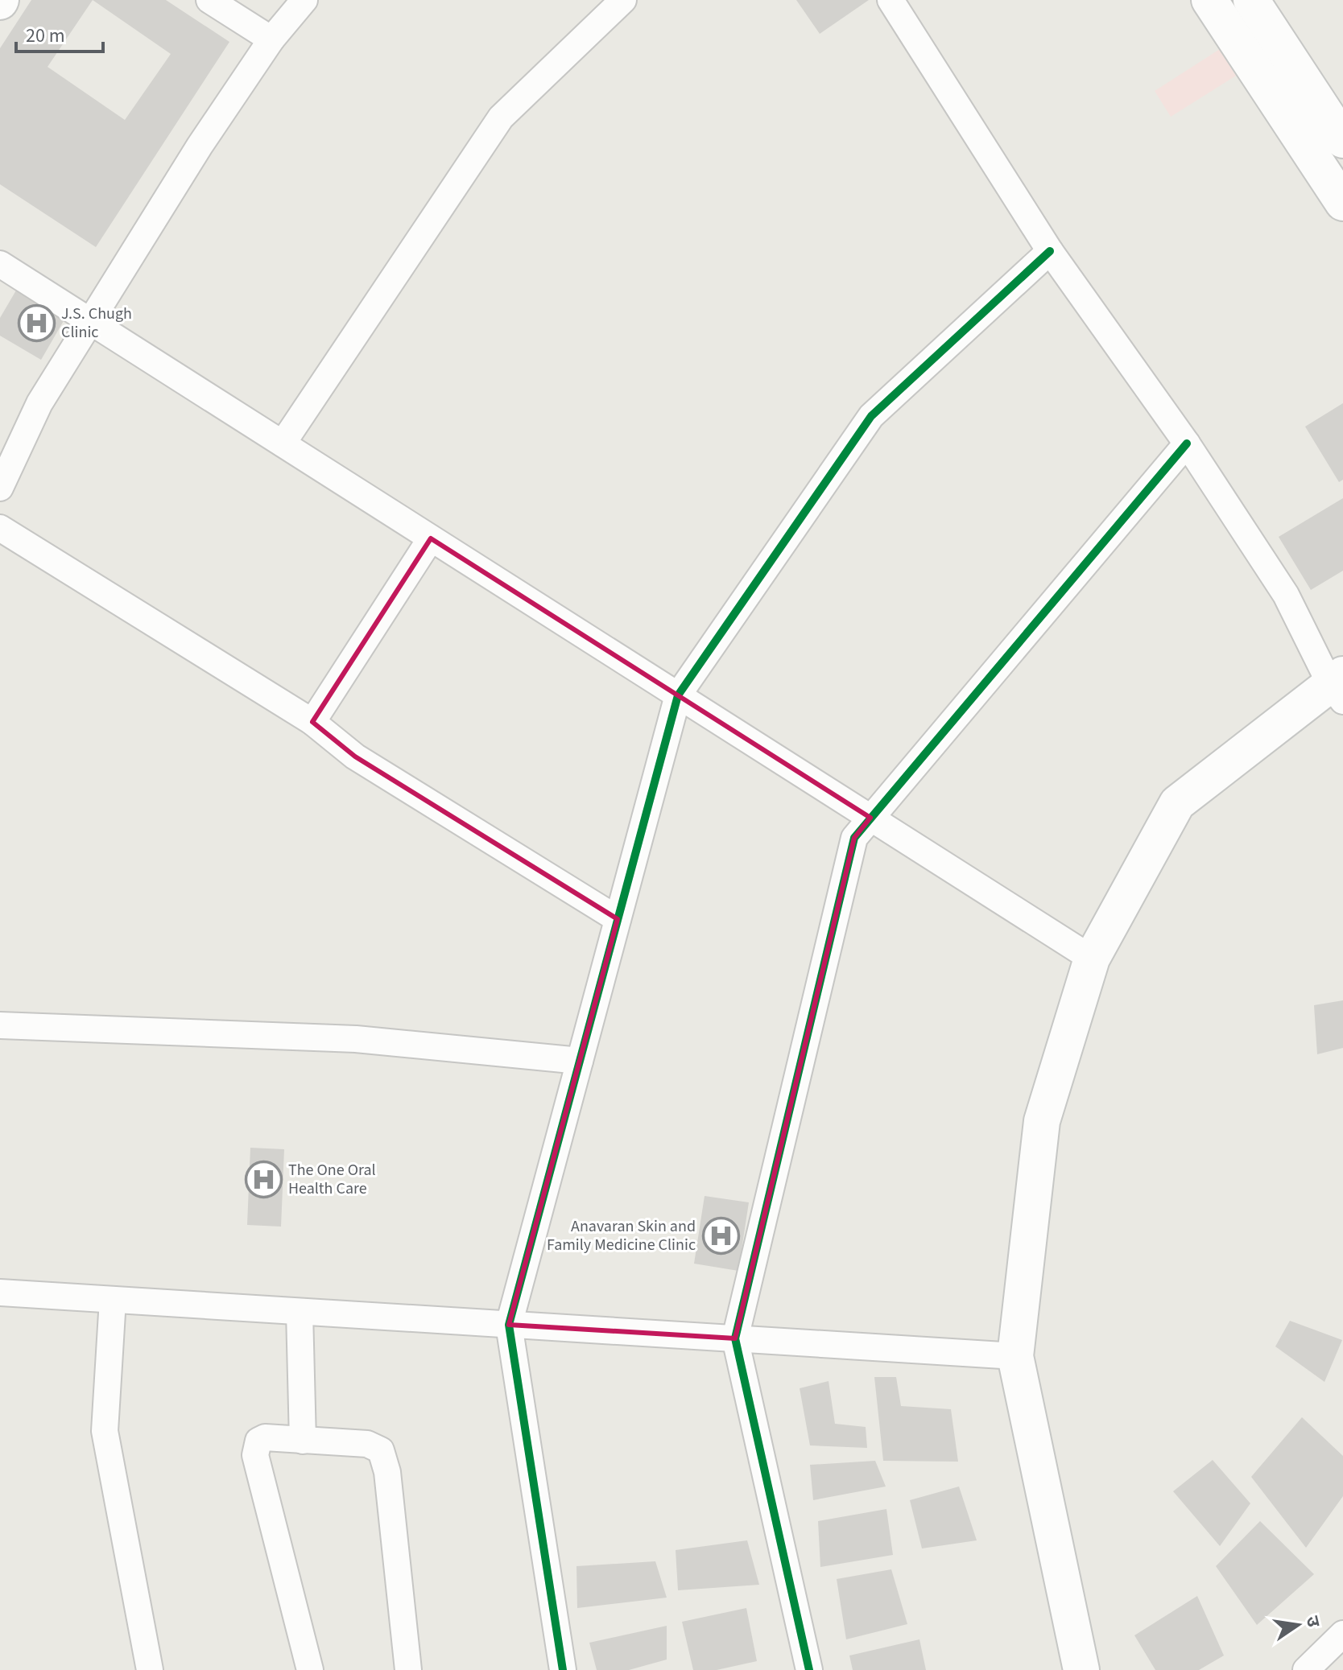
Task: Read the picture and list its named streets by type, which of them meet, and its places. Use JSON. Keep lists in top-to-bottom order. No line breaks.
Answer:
{"places":{"hospital":["J.S. Chugh Clinic","The One Oral Health Care","Anavaran Skin and Family Medicine Clinic"]},"scale_bar":"20 m","north":"right"}
